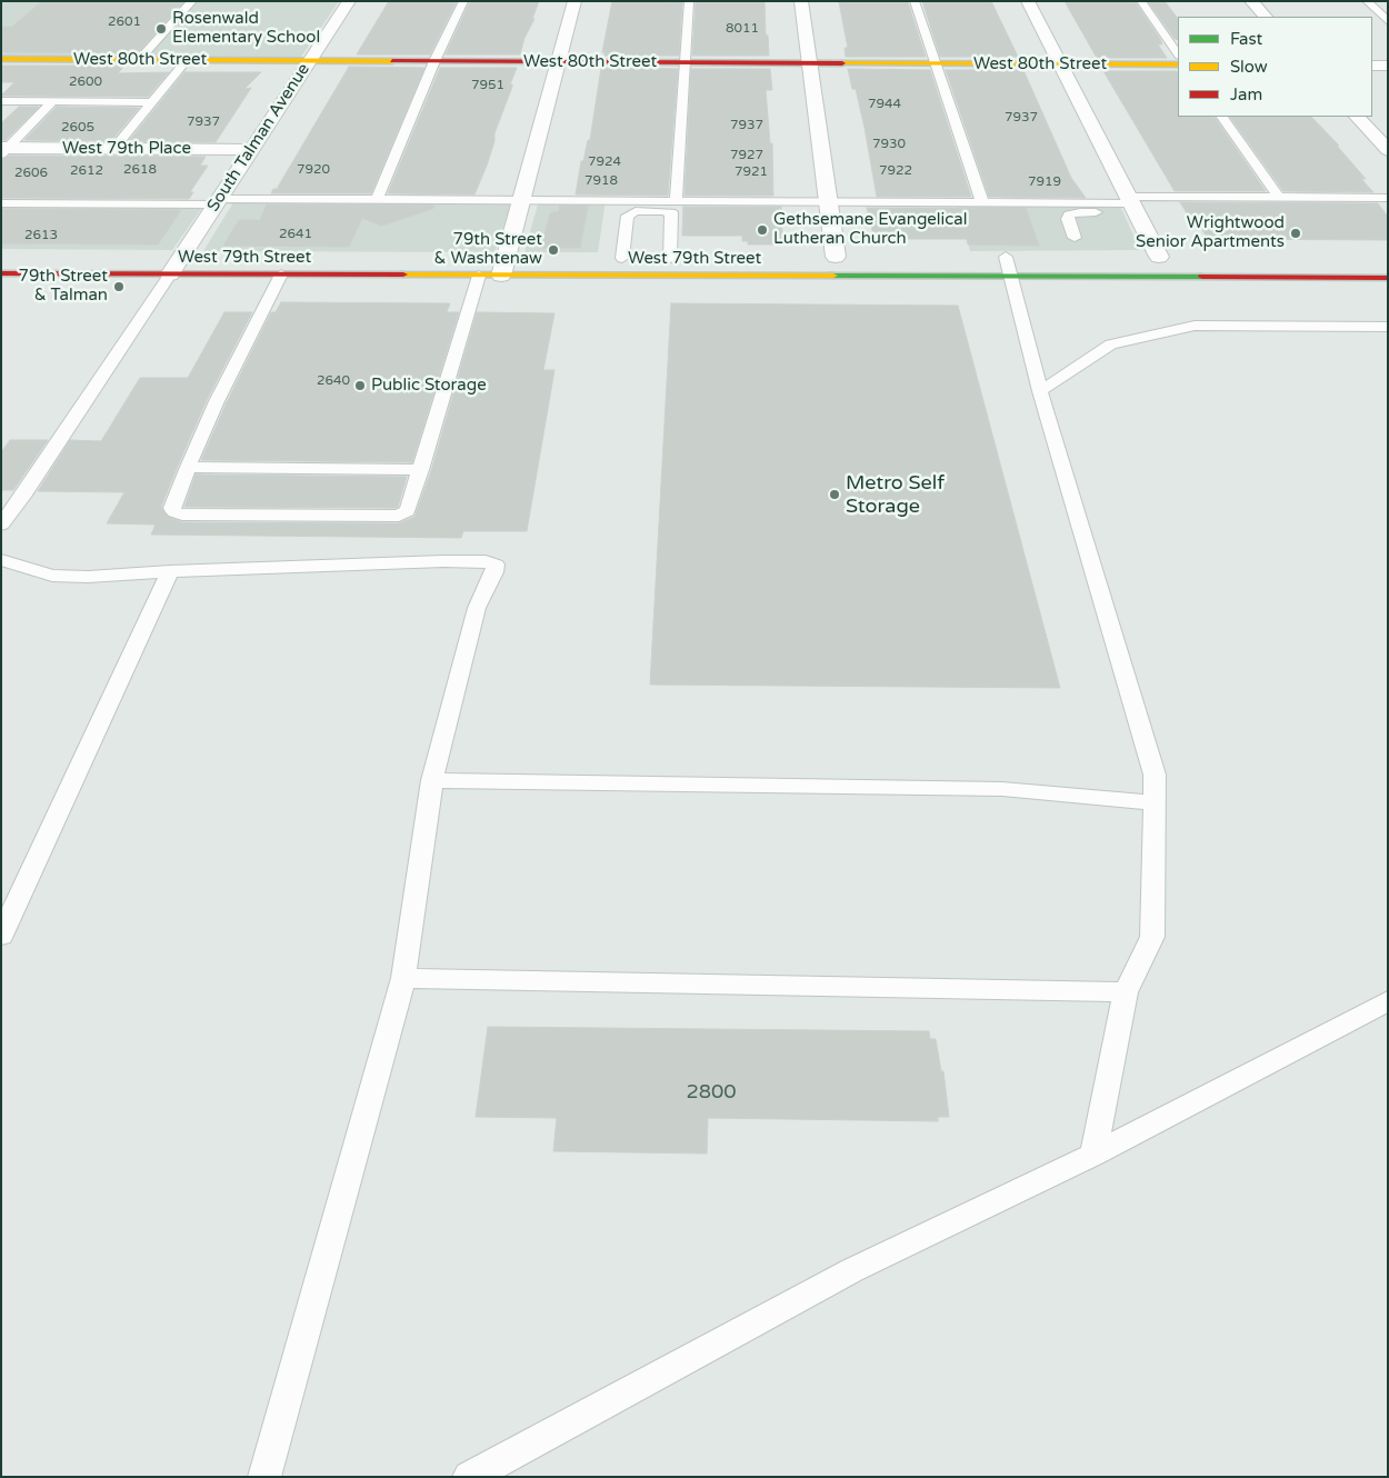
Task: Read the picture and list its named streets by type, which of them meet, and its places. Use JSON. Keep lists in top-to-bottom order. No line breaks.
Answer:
{"streets":{"street":["West 80th Street","South Talman Avenue","West 79th Place","West 79th Street"]},"crossings":[["West 80th Street","South Talman Avenue"],["South Talman Avenue","West 79th Place"],["South Talman Avenue","West 79th Street"]],"places":["Rosenwald Elementary School","Gethsemane Evangelical Lutheran Church","Wrightwood Senior Apartments","79th Street & Washtenaw","79th Street & Talman","Public Storage","Metro Self Storage"],"house_numbers":["2601","8011","2600","7951","7944","7937","7937","7937","2605","7930","7927","7924","2618","7920","2612","7922","7921","2606","7918","7919","2641","2613","2640","2800"],"legend":["Fast","Slow","Jam"]}
